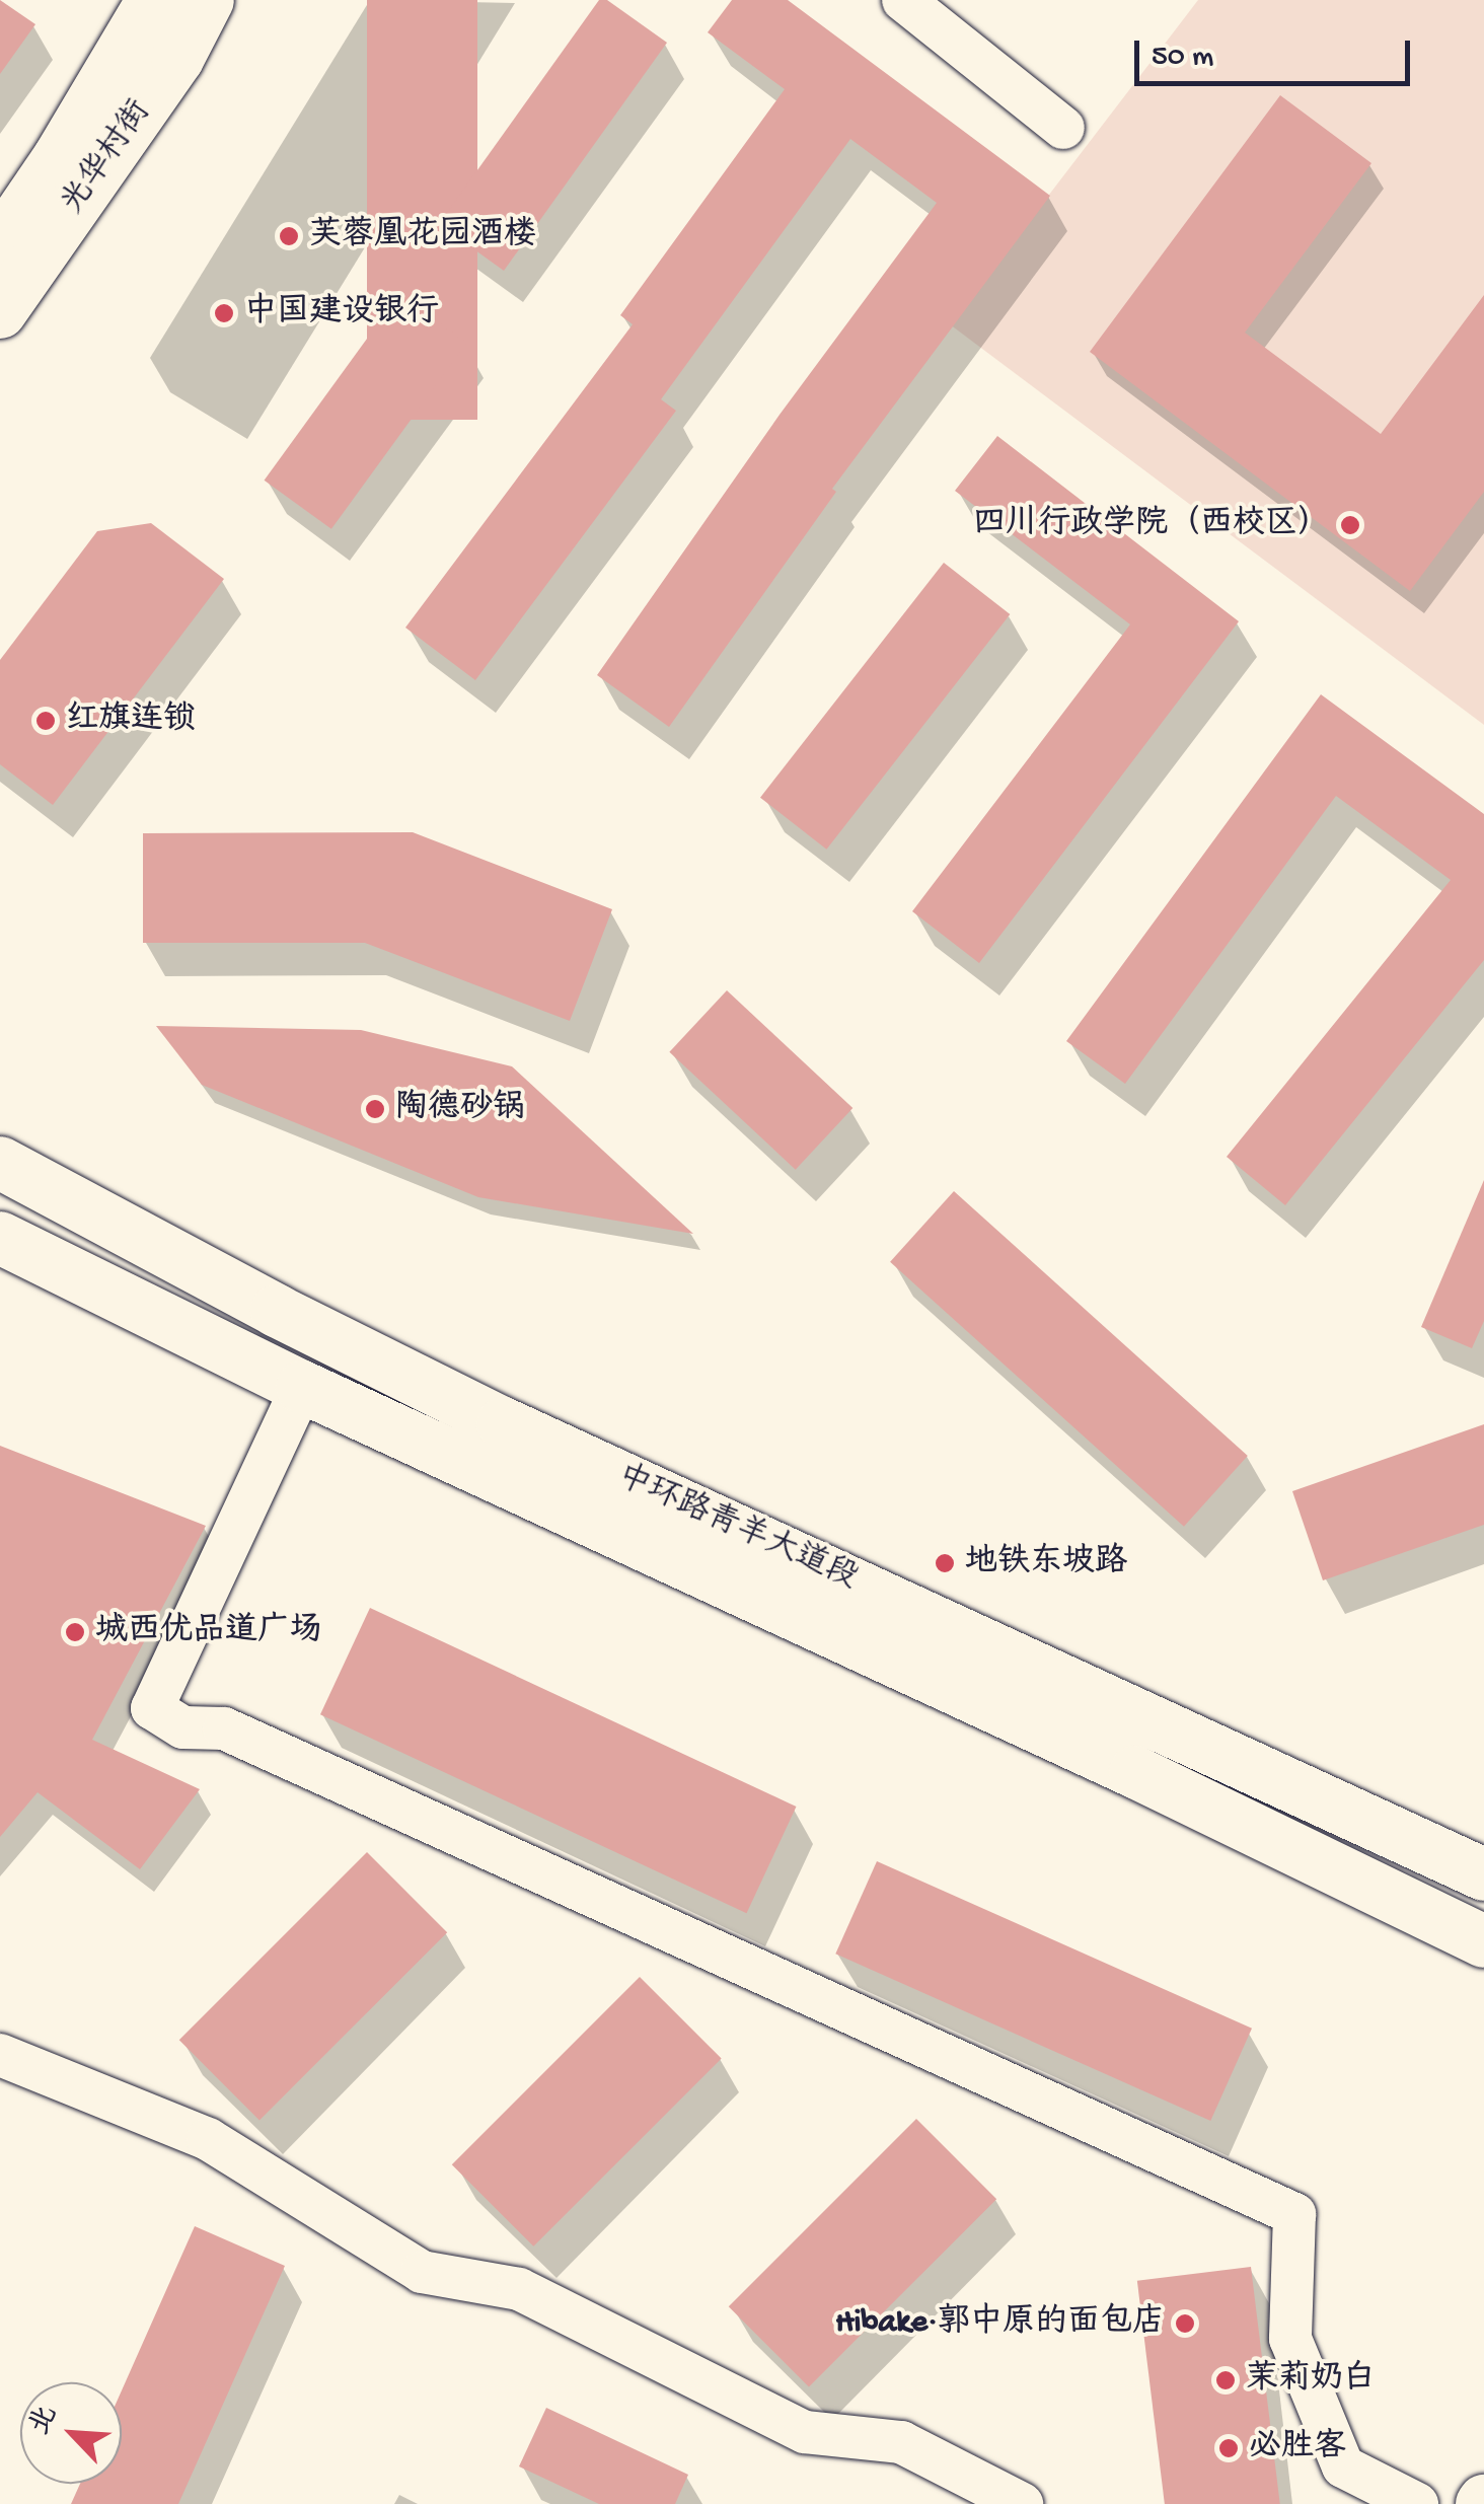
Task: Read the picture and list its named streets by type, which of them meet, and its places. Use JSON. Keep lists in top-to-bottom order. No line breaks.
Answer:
{"streets":{"main road":["光华村街","中环路青羊大道段"]},"places":["芙蓉凰花园酒楼","中国建设银行","四川行政学院（西校区）","红旗连锁","陶德砂锅","地铁东坡路","城西优品道广场","Hibake·郭中原的面包店","茉莉奶白","必胜客"],"scale_bar":"50 m","north":"top left"}
